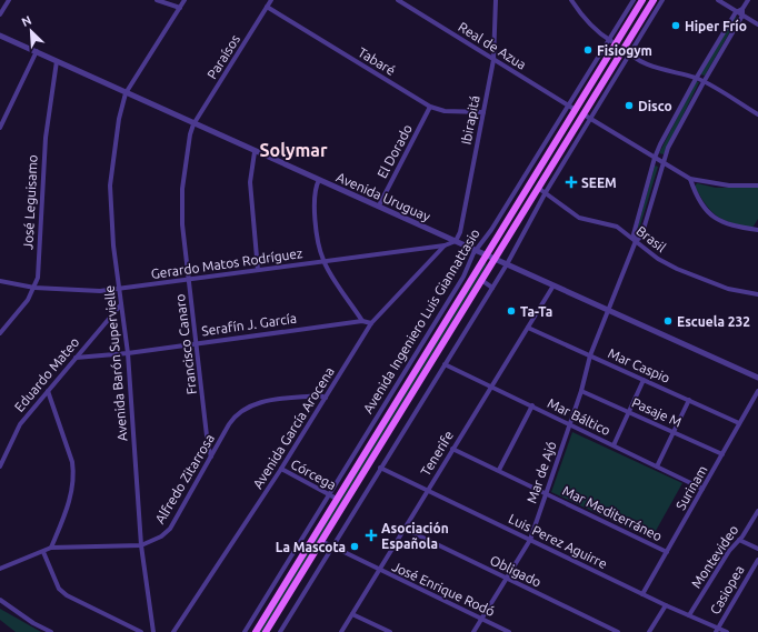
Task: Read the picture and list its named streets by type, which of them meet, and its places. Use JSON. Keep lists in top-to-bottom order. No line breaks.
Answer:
{"streets":{"main road":["Avenida Ingeniero Luis Giannattasio"],"street":["Real de Azua","Paraísos","Tabaré","Ibirapitá","El Dorado","Avenida Uruguay","José Leguisamo","Brasil","Gerardo Matos Rodríguez","Serafín J. García","Francisco Canaro","Avenida Barón Supervielle","Mar Caspio","Eduardo Mateo","Pasaje M","Mar Báltico","Avenida García Arocena","Tenerife","Mar de Ajó","Córcega","Alfredo Zitarrosa","Surinam","Mar Mediterráneo","Luis Perez Aguirre","Montevideo","Obligado","José Enrique Rodó","Casiopea"]},"crossings":[["Real de Azua","Ibirapitá"],["Real de Azua","Avenida Ingeniero Luis Giannattasio"],["Paraísos","Tabaré"],["Paraísos","Avenida Uruguay"],["Paraísos","Francisco Canaro"],["Tabaré","Ibirapitá"],["Tabaré","El Dorado"],["Ibirapitá","Avenida Uruguay"],["Ibirapitá","Gerardo Matos Rodríguez"],["El Dorado","Avenida Uruguay"],["Avenida Uruguay","José Leguisamo"],["Avenida Uruguay","Gerardo Matos Rodríguez"],["Avenida Uruguay","Avenida Ingeniero Luis Giannattasio"],["Avenida Uruguay","Francisco Canaro"],["Avenida Uruguay","Avenida Barón Supervielle"],["Avenida Uruguay","Tenerife"],["Avenida Uruguay","Mar de Ajó"],["José Leguisamo","Gerardo Matos Rodríguez"],["Brasil","Mar de Ajó"],["Gerardo Matos Rodríguez","Francisco Canaro"],["Gerardo Matos Rodríguez","Avenida Barón Supervielle"],["Gerardo Matos Rodríguez","Avenida García Arocena"],["Avenida Ingeniero Luis Giannattasio","Córcega"],["Serafín J. García","Francisco Canaro"],["Serafín J. García","Avenida Barón Supervielle"],["Serafín J. García","Eduardo Mateo"],["Serafín J. García","Avenida García Arocena"],["Francisco Canaro","Alfredo Zitarrosa"],["Avenida Barón Supervielle","Eduardo Mateo"],["Avenida Barón Supervielle","Alfredo Zitarrosa"],["Mar Caspio","Tenerife"],["Mar Caspio","Mar de Ajó"],["Mar Caspio","Surinam"],["Pasaje M","Mar de Ajó"],["Pasaje M","Surinam"],["Mar Báltico","Tenerife"],["Mar Báltico","Mar de Ajó"],["Mar Báltico","Surinam"],["Avenida García Arocena","Córcega"],["Avenida García Arocena","Alfredo Zitarrosa"],["Tenerife","Mar Mediterráneo"],["Tenerife","Luis Perez Aguirre"],["Tenerife","Obligado"],["Tenerife","José Enrique Rodó"],["Mar de Ajó","Mar Mediterráneo"],["Mar de Ajó","Luis Perez Aguirre"],["Mar de Ajó","Obligado"],["Mar de Ajó","José Enrique Rodó"],["Surinam","Mar Mediterráneo"],["Surinam","Luis Perez Aguirre"],["Luis Perez Aguirre","Montevideo"],["Luis Perez Aguirre","Casiopea"]],"districts":["Solymar"],"places":{"other":["Hiper Frío","Fisiogym","Disco","Ta-Ta","Escuela 232","La Mascota"],"health":["SEEM","Asociación Española"]},"north":"top left"}
